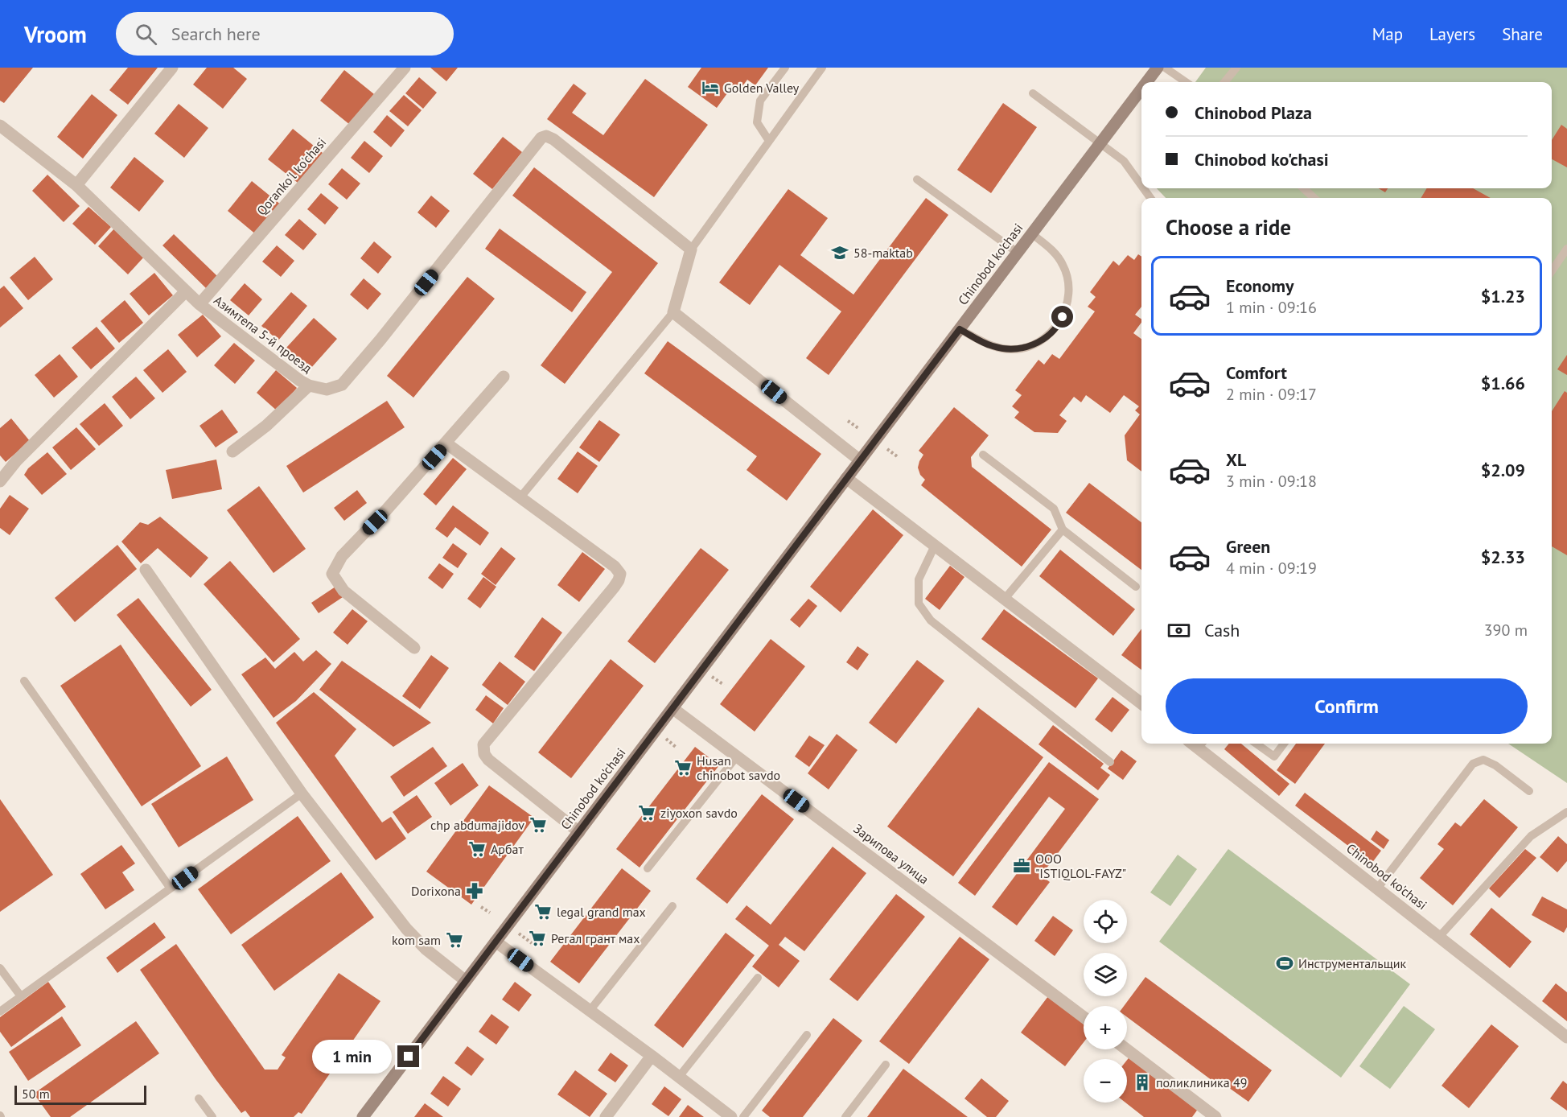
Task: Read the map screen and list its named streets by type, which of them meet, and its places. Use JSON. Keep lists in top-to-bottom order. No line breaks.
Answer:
{"streets":{"main road":["Chinobod ko'chasi"],"street":["Qoranko'l ko'chasi","Азимтепа 5-й проезд","Зарипова улица"]},"crossings":[["Qoranko'l ko'chasi","Азимтепа 5-й проезд"],["Chinobod ko'chasi","Зарипова улица"]],"places":{"hotel":["Golden Valley"],"school or university":["58-maktab"],"supermarket":["Husan chinobot savdo","ziyoxon savdo","chp abdumajidov","Арбат","legal grand max","Регал грант мах","kom sam"],"office":["ООО \"ISTIQLOL-FAYZ\""],"pharmacy":["Dorixona"],"sports":["Инструментальщик"],"building":["поликлиника 49"]},"scale_bar":"50 m","page":{"header":"Vroom","search":"Search here","nav":["Map","Layers","Share"],"banner":["Chinobod Plaza","Chinobod ko'chasi"],"heading":"Choose a ride","list":[{"name":"Economy","note":"1 min · 09:16","value":"$1.23"},{"name":"Comfort","note":"2 min · 09:17","value":"$1.66"},{"name":"XL","note":"3 min · 09:18","value":"$2.09"},{"name":"Green","note":"4 min · 09:19","value":"$2.33"}],"pay":["Cash","390 m"],"buttons":"Confirm","map_buttons":["+","−"],"bubble":"1 min","scale":"50 m"}}
